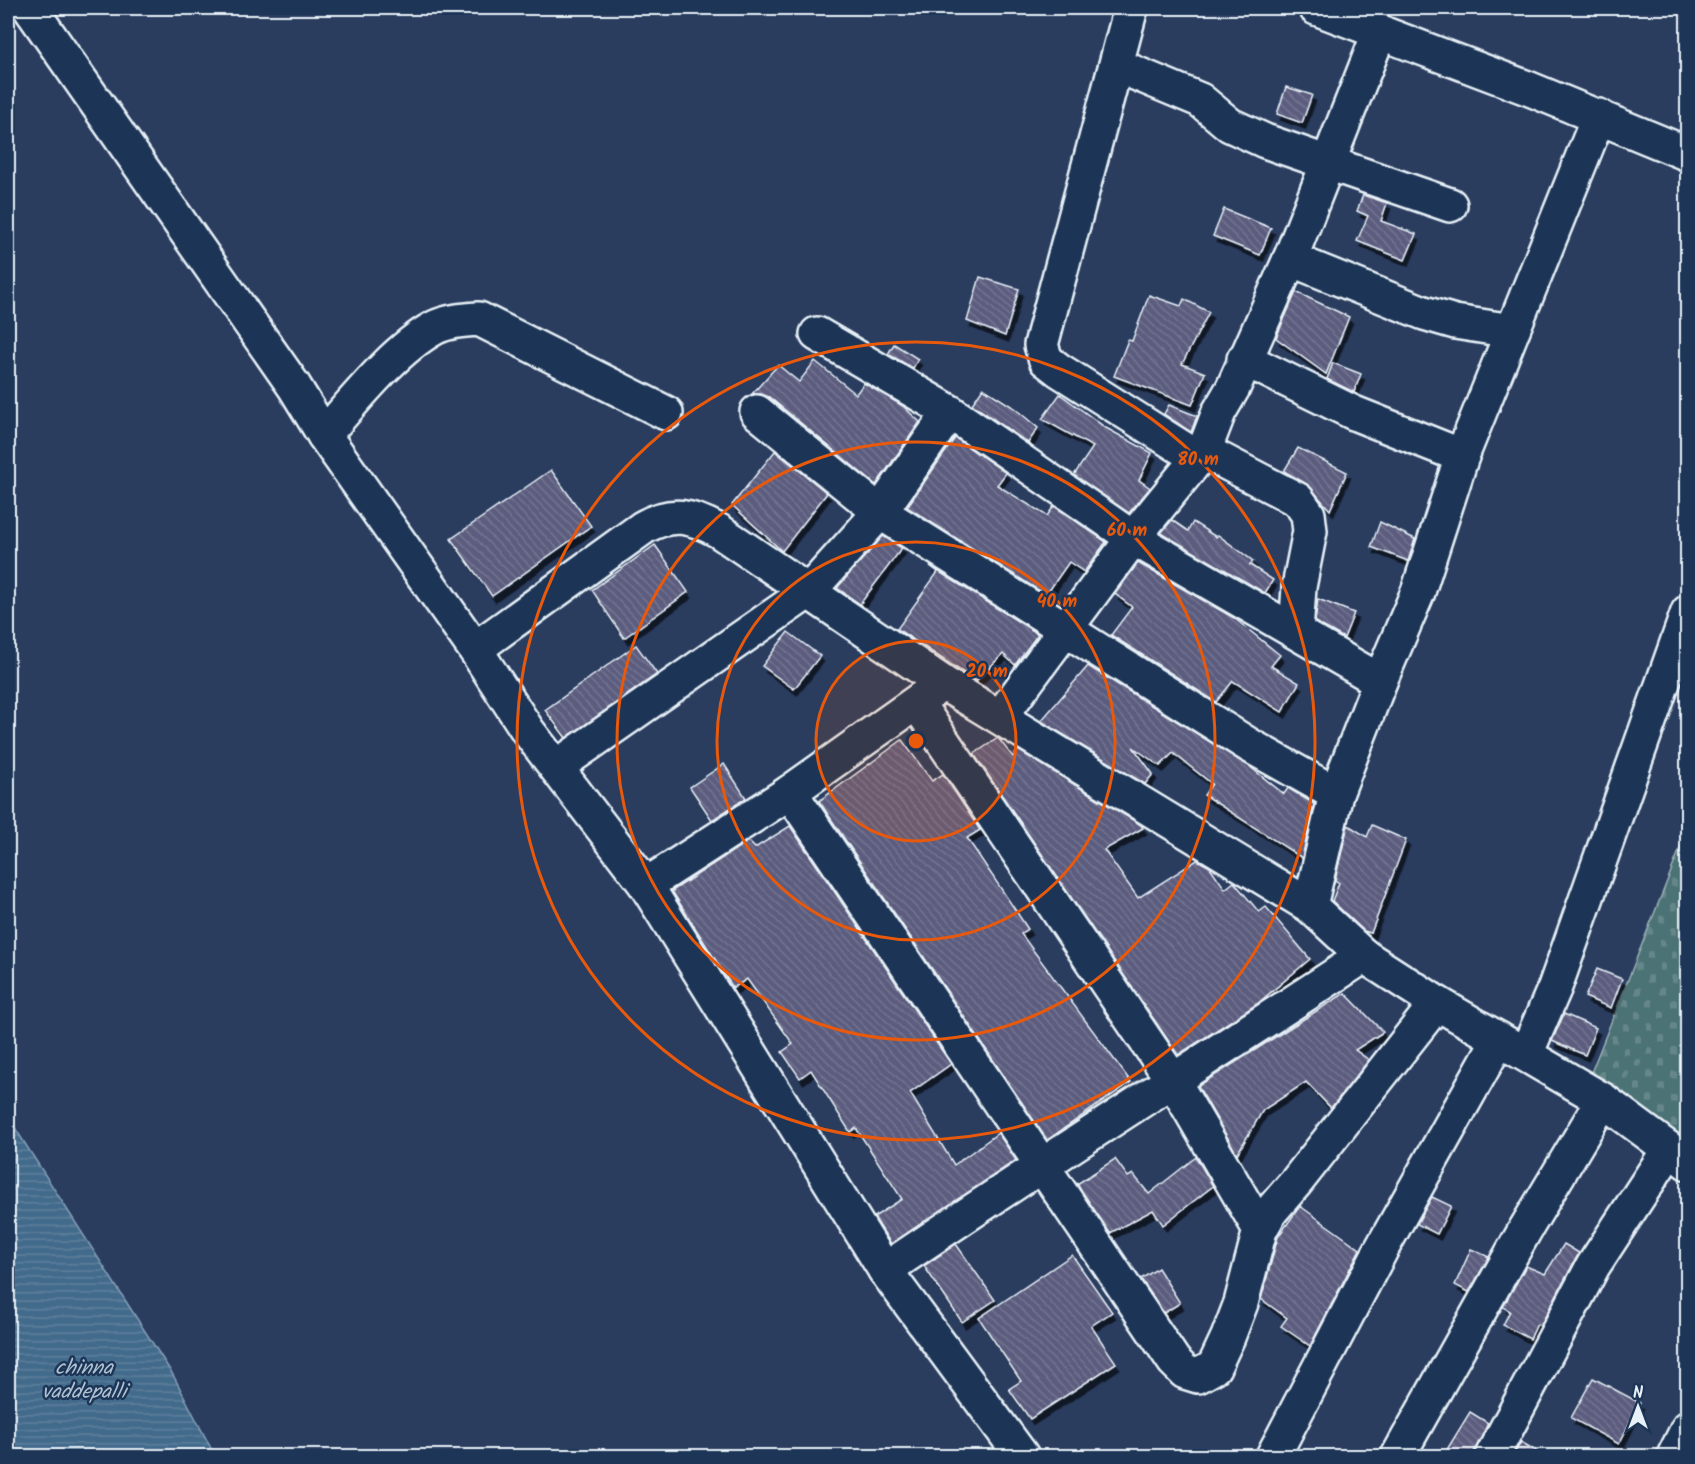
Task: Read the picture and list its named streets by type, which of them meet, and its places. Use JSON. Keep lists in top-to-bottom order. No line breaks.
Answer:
{"water":["chinna vaddepalli"],"north":"top","rings":["80 m","60 m","40 m","20 m"]}
